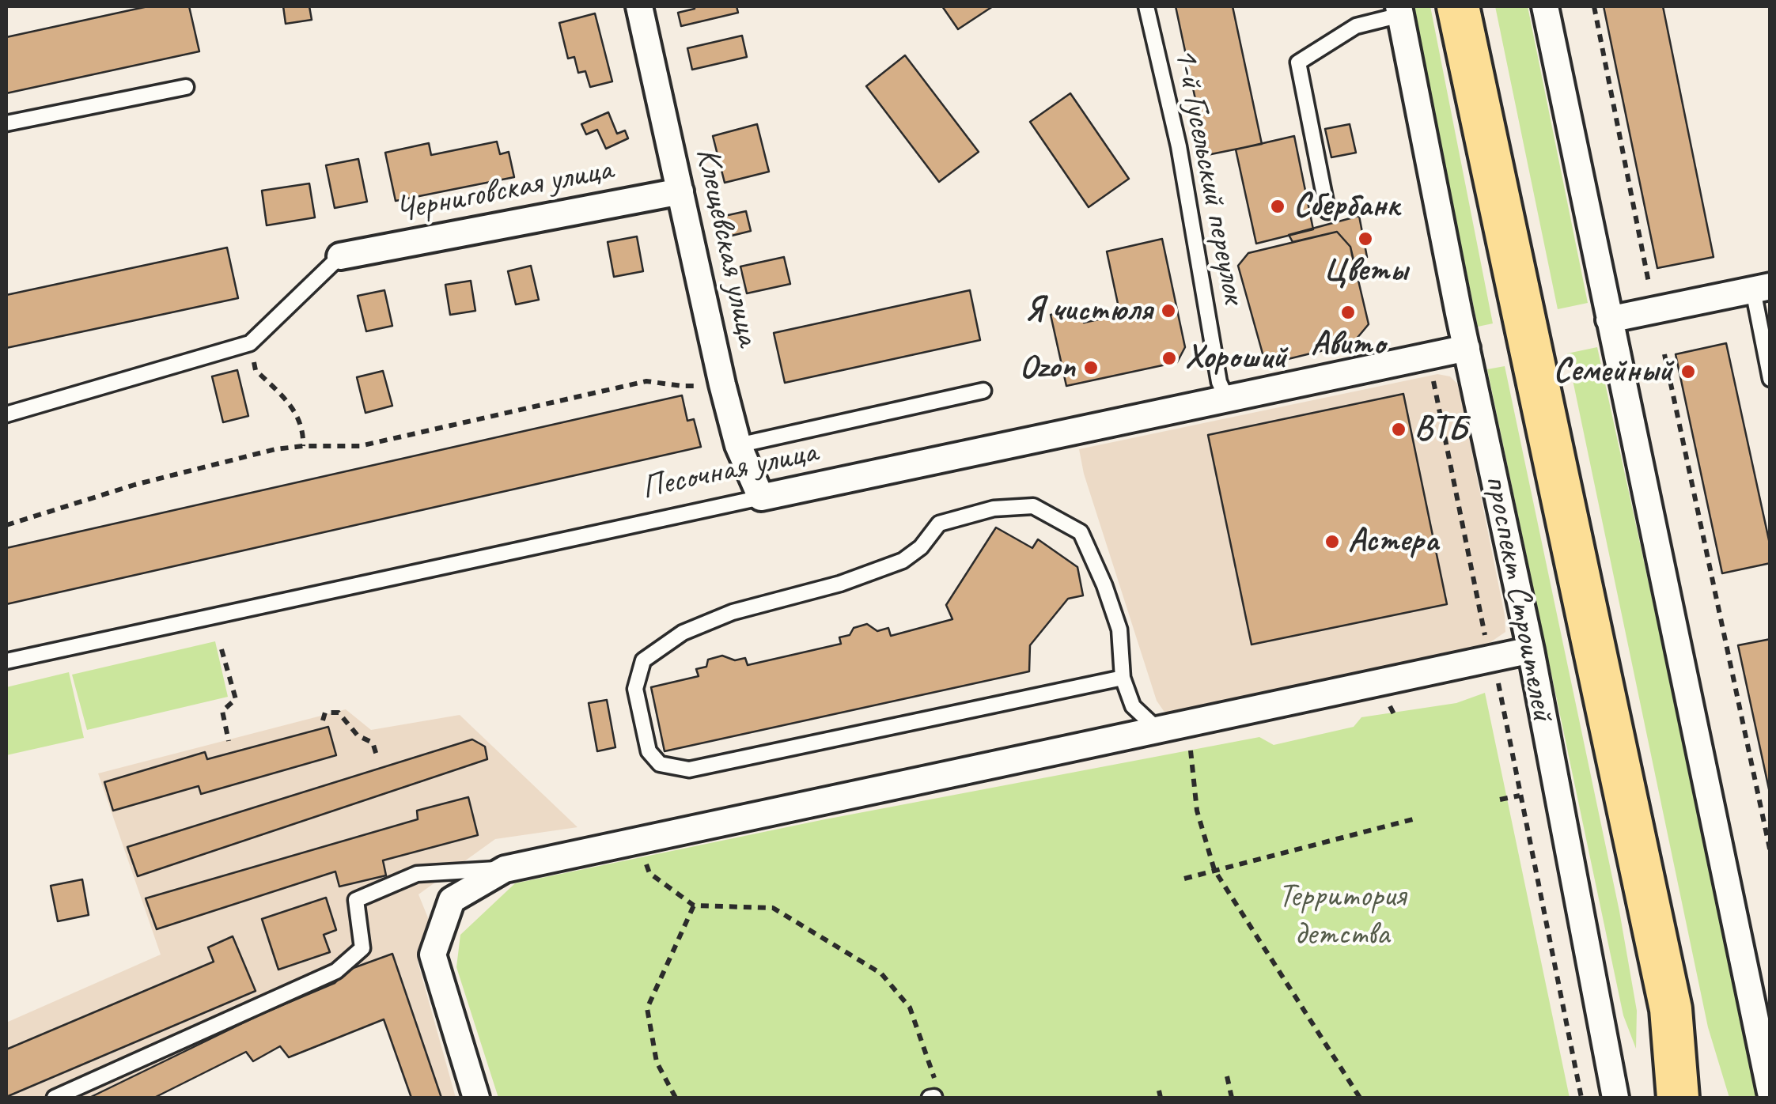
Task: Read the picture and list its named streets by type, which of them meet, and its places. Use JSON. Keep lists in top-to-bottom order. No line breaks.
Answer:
{"streets":{"main road":["проспект Строителей"],"street":["Черниговская улица","Клещевская улица","Песочная улица"],"lane":["1-й Гусельский переулок"]},"crossings":[["1-й Гусельский переулок","Песочная улица"],["Черниговская улица","Клещевская улица"],["Клещевская улица","Песочная улица"],["Песочная улица","проспект Строителей"]],"parks":["Территория детства"],"places":["Сбербанк","Цветы","Я чистюля","Авито","Хороший","Ozon","Семейный","ВТБ","Астера"]}
